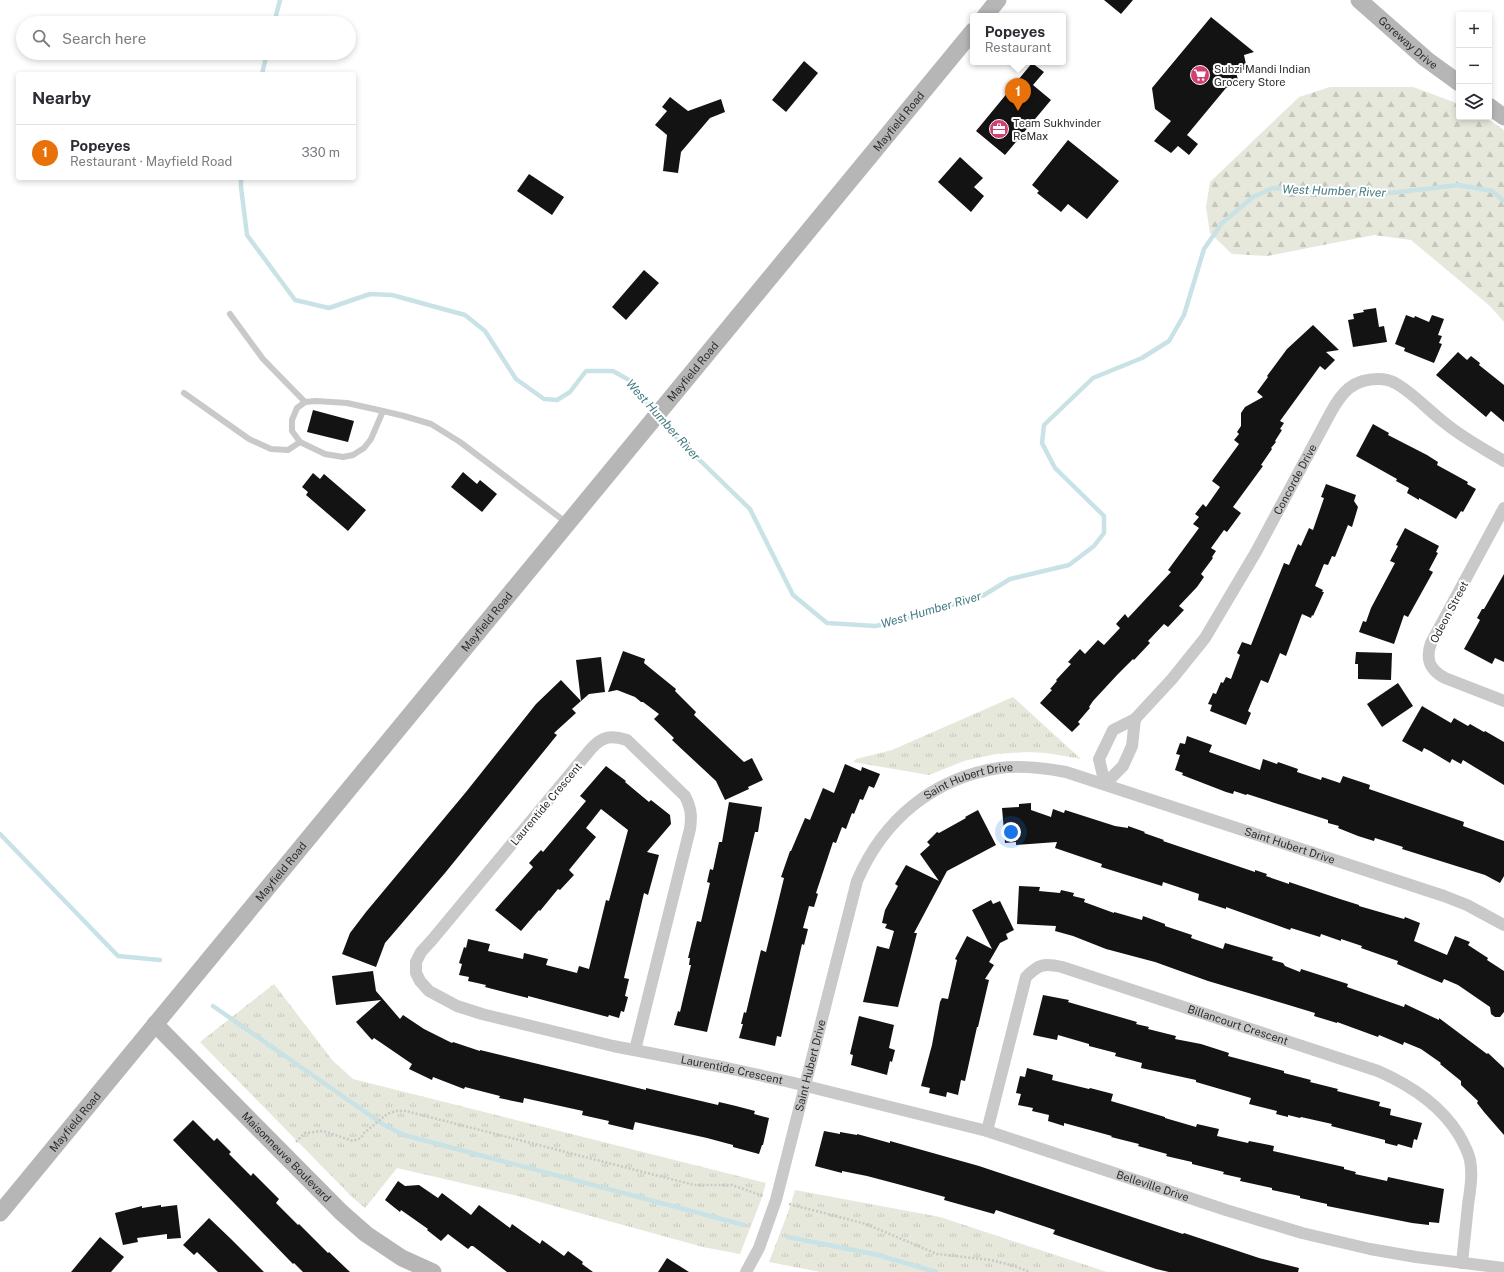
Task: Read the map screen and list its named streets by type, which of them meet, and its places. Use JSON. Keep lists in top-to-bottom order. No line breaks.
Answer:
{"streets":{"main road":["Goreway Drive","Mayfield Road","Maisonneuve Boulevard"],"street":["Concorde Drive","Odeon Street","Saint Hubert Drive","Laurentide Crescent","Billancourt Crescent","Belleville Drive"]},"crossings":[["Mayfield Road","Maisonneuve Boulevard"],["Concorde Drive","Saint Hubert Drive"],["Saint Hubert Drive","Laurentide Crescent"],["Saint Hubert Drive","Belleville Drive"],["Laurentide Crescent","Belleville Drive"],["Billancourt Crescent","Belleville Drive"]],"water":["West Humber River"],"places":{"supermarket":["Subzi Mandi Indian Grocery Store"],"office":["Team Sukhvinder ReMax"]},"page":{"map_buttons":["+","−"],"popup":["Popeyes","Restaurant"],"search":"Search here","heading":"Nearby","pins":"1","list":[{"mark":"1","name":"Popeyes","note":"Restaurant · Mayfield Road","value":"330 m"}]}}
